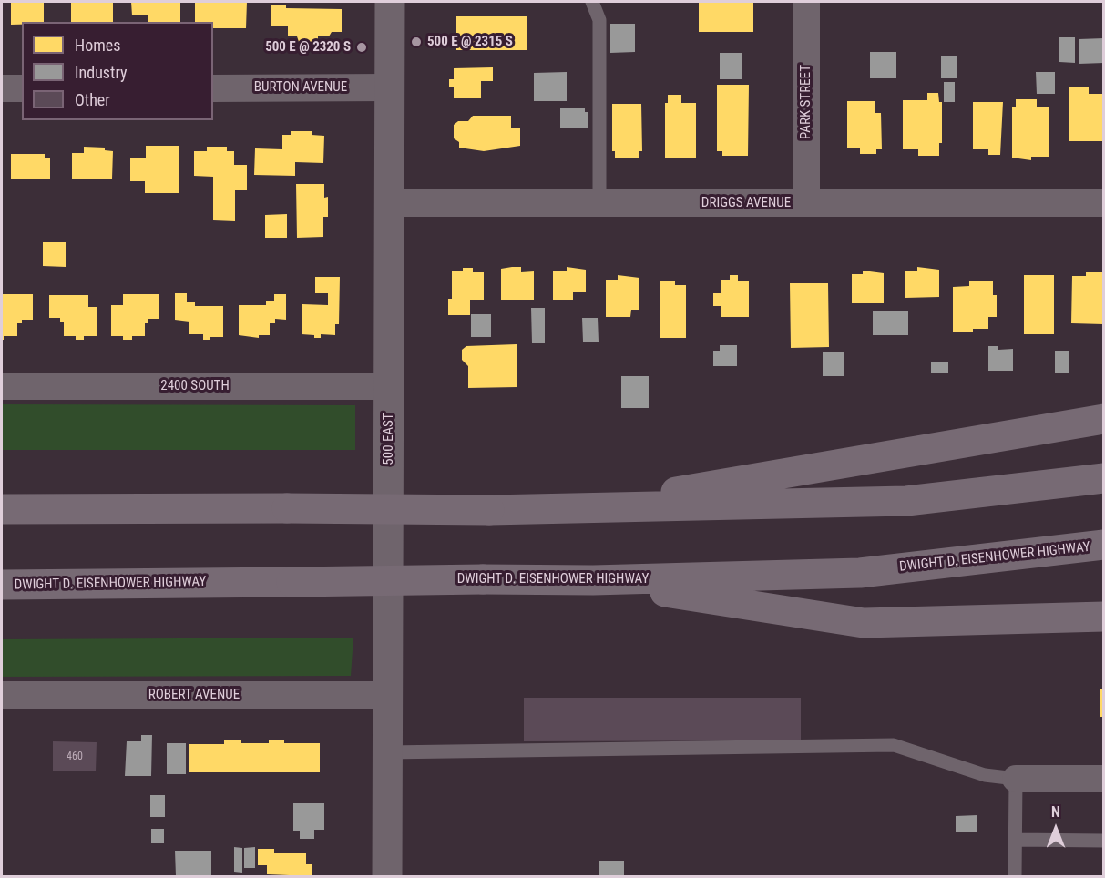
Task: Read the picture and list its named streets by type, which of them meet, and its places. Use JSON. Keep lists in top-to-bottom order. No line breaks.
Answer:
{"streets":{"highway":["DWIGHT D. EISENHOWER HIGHWAY"],"street":["BURTON AVENUE","PARK STREET","DRIGGS AVENUE","2400 SOUTH","500 EAST","ROBERT AVENUE"]},"crossings":[["BURTON AVENUE","500 EAST"],["PARK STREET","DRIGGS AVENUE"],["DRIGGS AVENUE","500 EAST"],["2400 SOUTH","500 EAST"],["500 EAST","ROBERT AVENUE"]],"places":["500 E @ 2315 S","500 E @ 2320 S"],"house_numbers":["460"],"legend":["Homes","Industry","Other"],"north":"top"}
